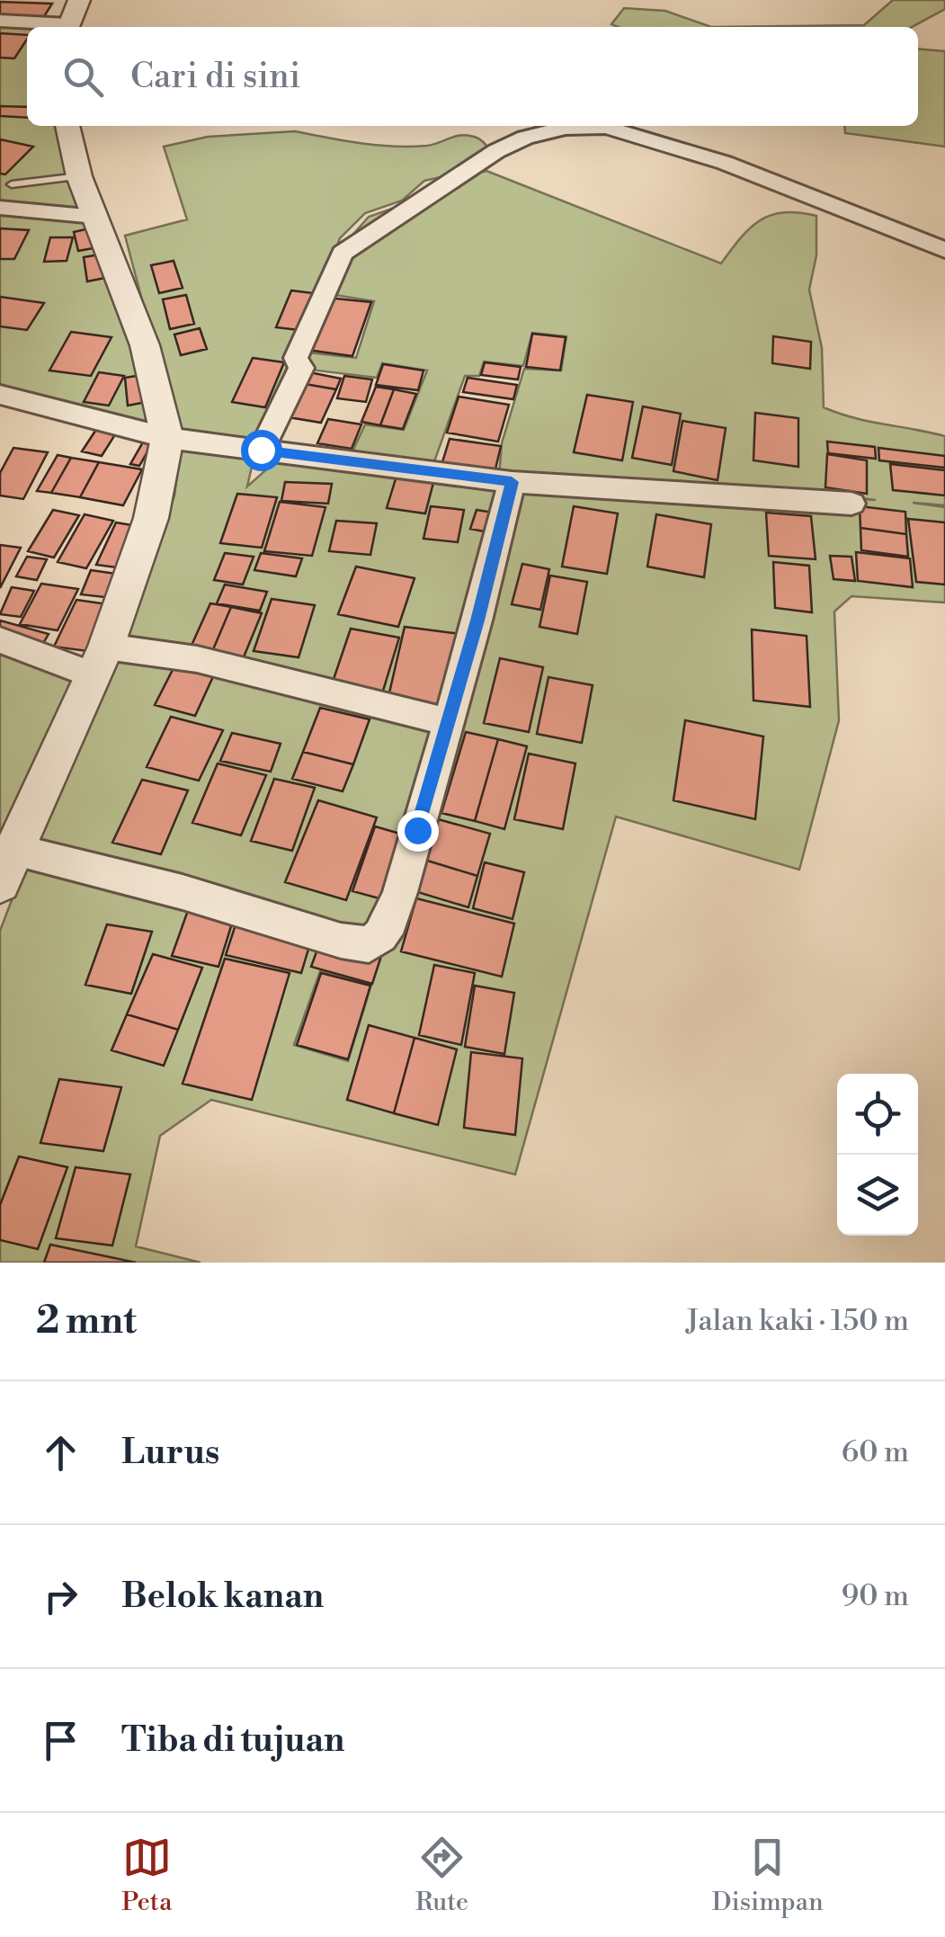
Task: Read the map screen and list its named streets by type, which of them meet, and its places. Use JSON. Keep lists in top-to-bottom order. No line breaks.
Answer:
{"page":{"search":"Cari di sini","heading":["2 mnt","Jalan kaki · 150 m"],"list":[["Lurus","60 m"],["Belok kanan","90 m"],"Tiba di tujuan"],"nav":["Peta","Rute","Disimpan"]}}
